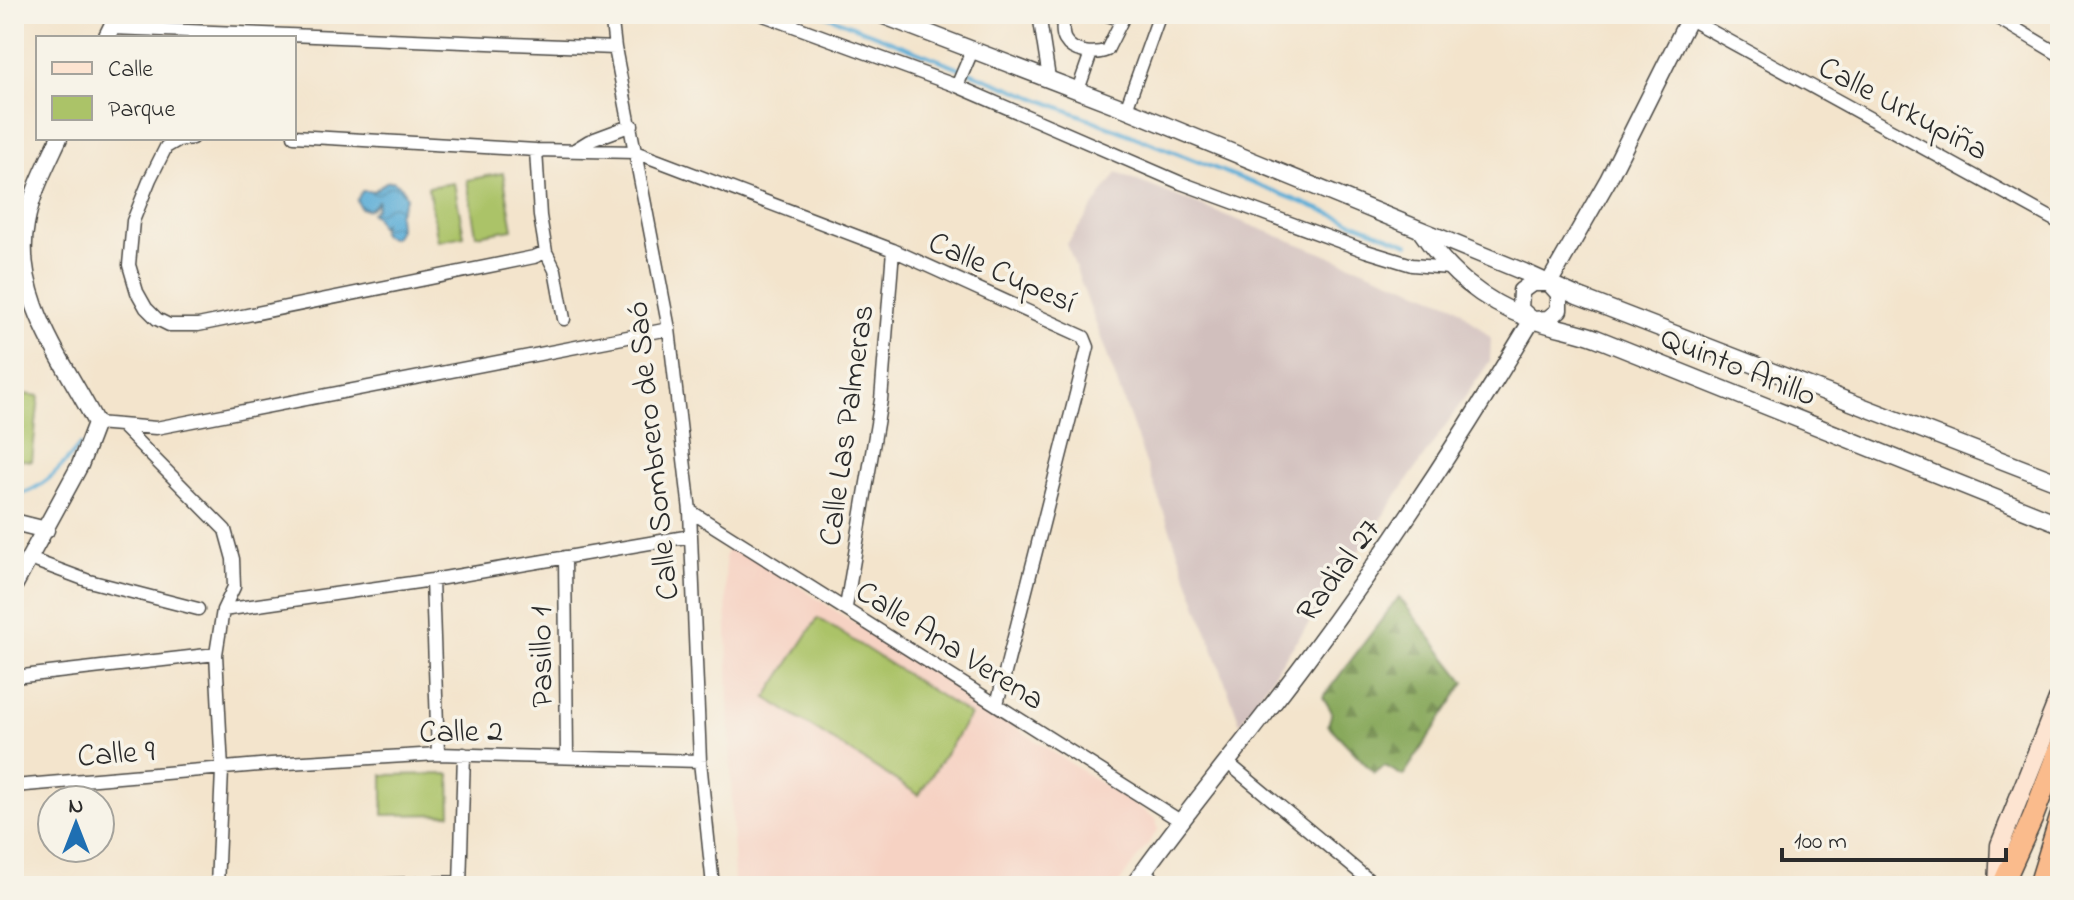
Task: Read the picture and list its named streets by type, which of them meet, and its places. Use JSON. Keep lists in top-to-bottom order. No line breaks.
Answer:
{"streets":{"street":["Calle Urkupiña","Calle Cupesí","Quinto Anillo","Calle Las Palmeras","Calle Sombrero de Saó","Radial 27","Calle Ana Verena","Pasillo 1","Calle 2","Calle 9"]},"crossings":[["Calle Cupesí","Calle Las Palmeras"],["Calle Cupesí","Calle Sombrero de Saó"],["Calle Cupesí","Calle Ana Verena"],["Quinto Anillo","Radial 27"],["Calle Las Palmeras","Calle Ana Verena"],["Calle Sombrero de Saó","Calle Ana Verena"],["Calle Sombrero de Saó","Calle 2"],["Radial 27","Calle Ana Verena"],["Pasillo 1","Calle 2"],["Calle 2","Calle 9"]],"legend":["Calle","Parque"],"scale_bar":"100 m","north":"top"}
